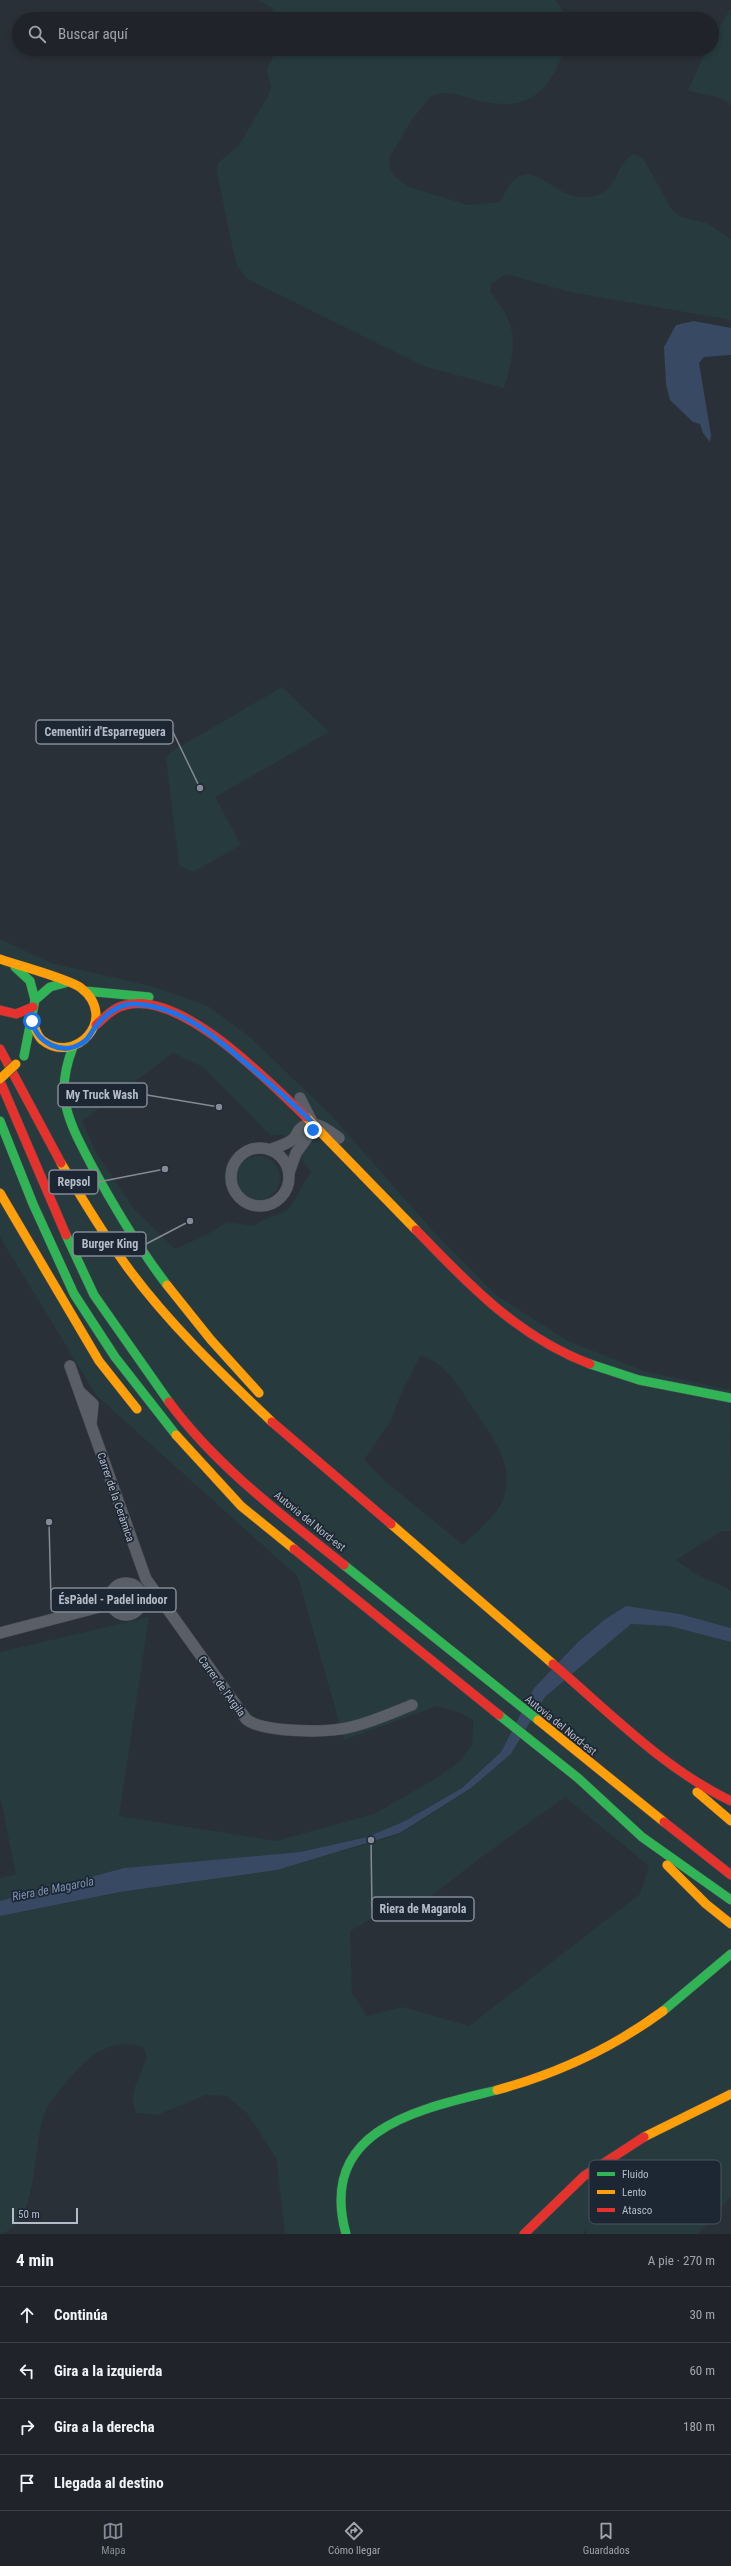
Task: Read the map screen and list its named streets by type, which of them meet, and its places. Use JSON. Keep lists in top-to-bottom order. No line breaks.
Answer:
{"streets":{"main road":["Autovia del Nord-est"],"street":["Carrer de la Ceràmica","Carrer de l'Argila"]},"crossings":[["Carrer de la Ceràmica","Carrer de l'Argila"]],"water":["Riera de Magarola"],"places":["Cementiri d'Esparreguera","My Truck Wash","Repsol","Burger King","ÉsPàdel - Padel indoor","Riera de Magarola"],"legend":["Fluido","Lento","Atasco"],"scale_bar":"50 m","page":{"search":"Buscar aquí","scale":"50 m","heading":["4 min","A pie · 270 m"],"list":[["Continúa","30 m"],["Gira a la izquierda","60 m"],["Gira a la derecha","180 m"],"Llegada al destino"],"nav":["Mapa","Cómo llegar","Guardados"]}}
